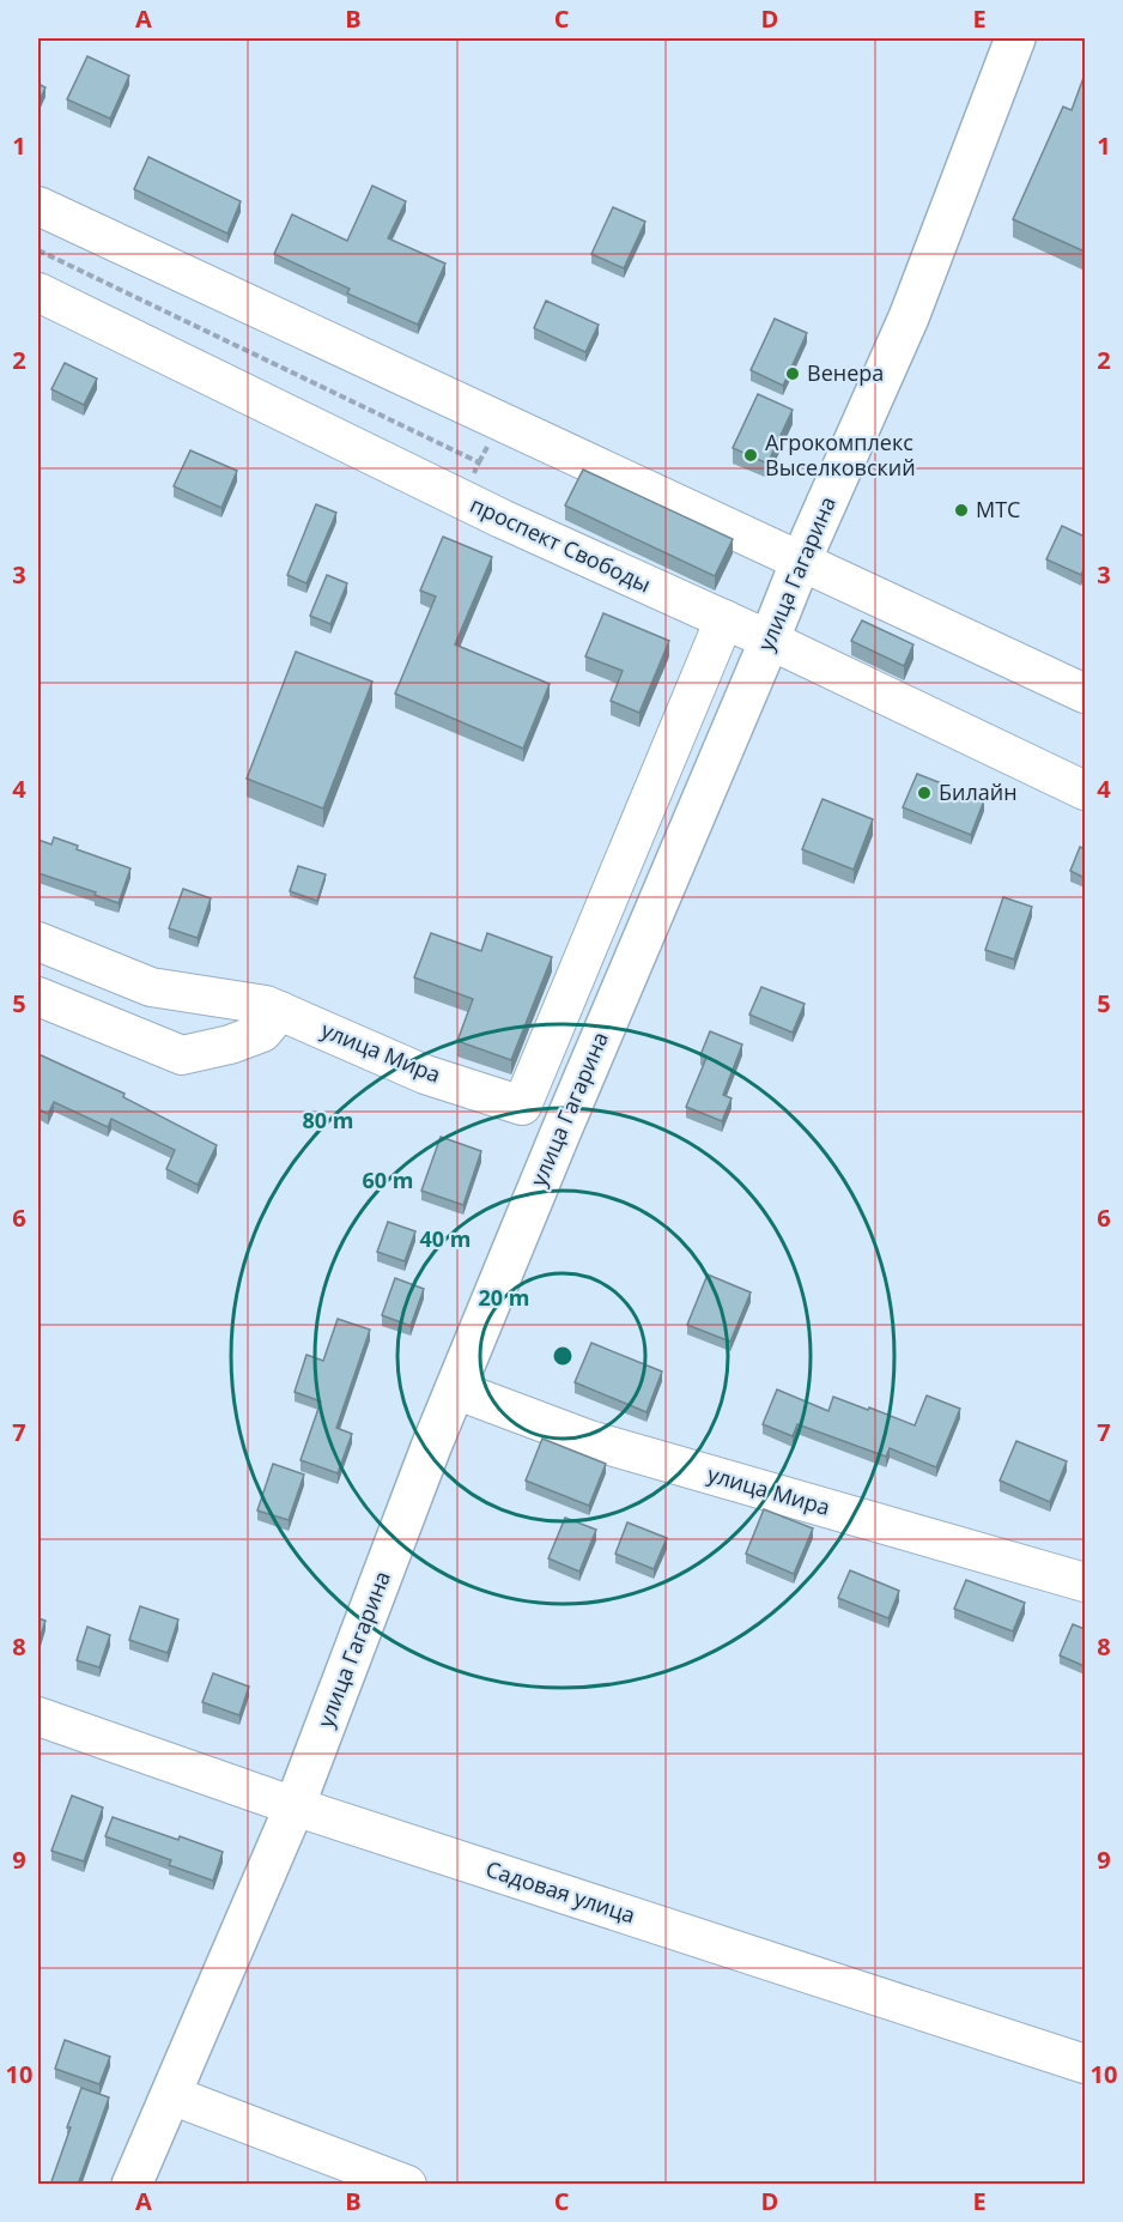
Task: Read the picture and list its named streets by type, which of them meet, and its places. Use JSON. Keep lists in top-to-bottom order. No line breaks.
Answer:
{"streets":{"main road":["улица Гагарина"],"street":["проспект Свободы","улица Мира","Садовая улица"]},"crossings":[["проспект Свободы","улица Гагарина"],["проспект Свободы","улица Мира"],["улица Гагарина","улица Мира"],["улица Гагарина","Садовая улица"]],"places":["Венера","Агрокомплекс Выселковский","МТС","Билайн"],"grid":{"columns":["A","B","C","D","E"],"rows":["1","2","3","4","5","6","7","8","9","10"]},"rings":["80 m","60 m","40 m","20 m"]}
